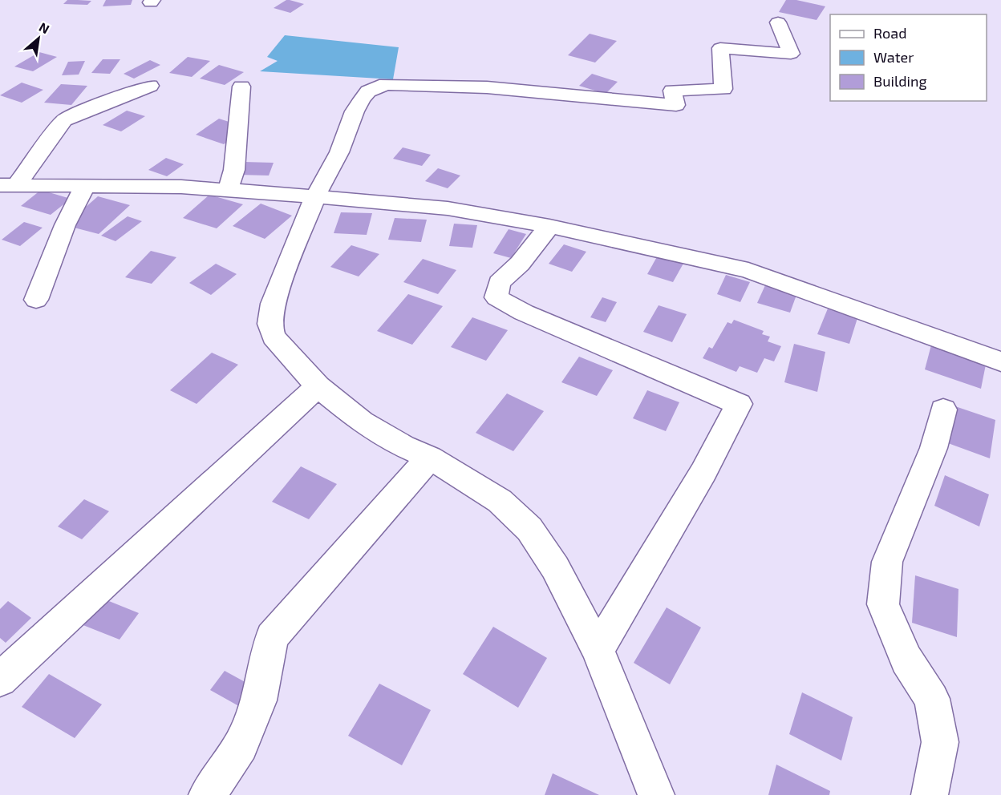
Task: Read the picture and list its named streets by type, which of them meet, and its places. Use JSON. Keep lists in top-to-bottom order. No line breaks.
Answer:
{"legend":["Road","Water","Building"],"north":"top right"}
